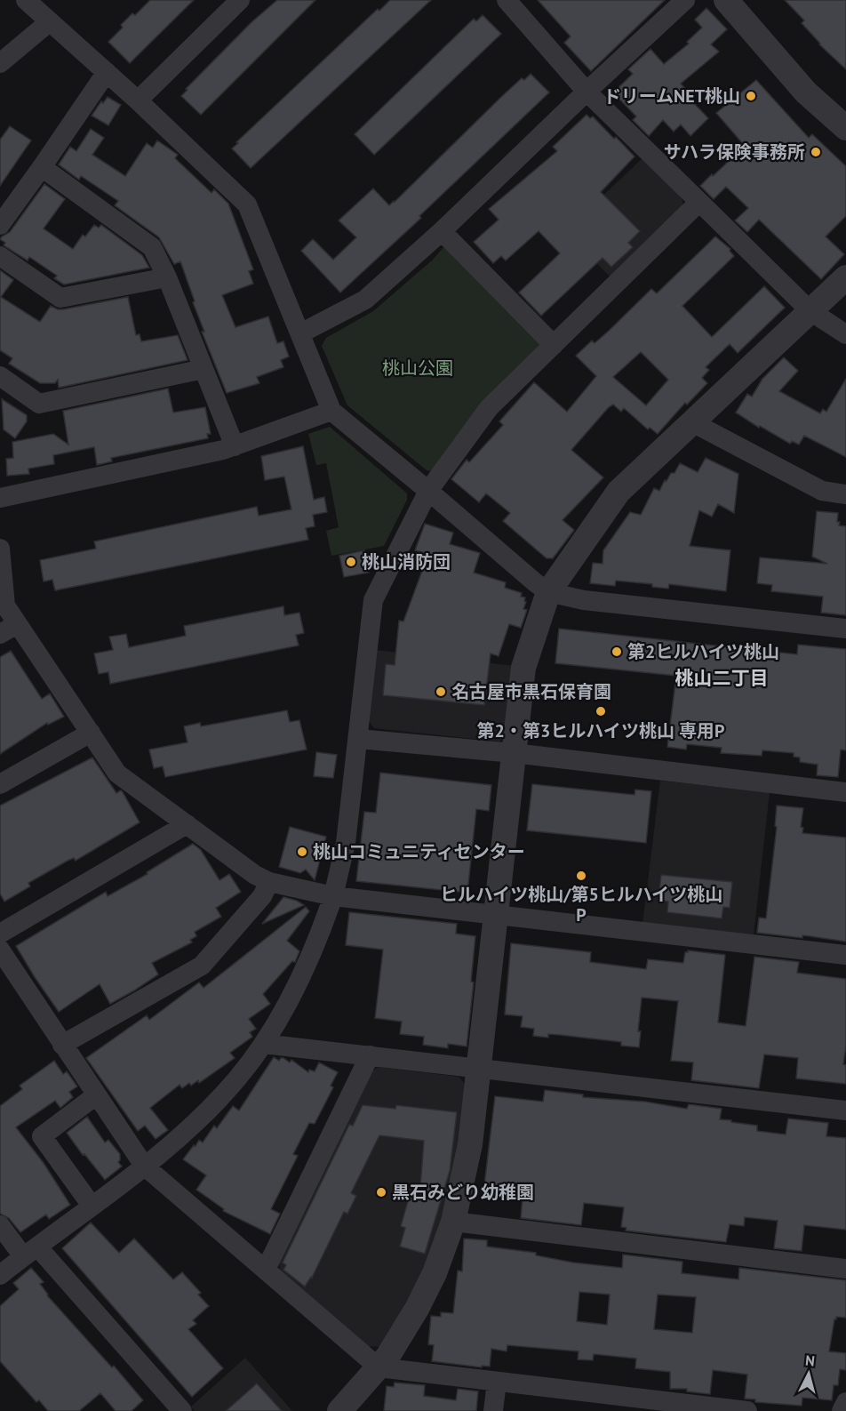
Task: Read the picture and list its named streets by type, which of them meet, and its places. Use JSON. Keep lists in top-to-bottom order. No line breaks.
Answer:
{"districts":["桃山二丁目"],"parks":["桃山公園"],"places":["ドリームNET桃山","サハラ保険事務所","桃山消防団","第2ヒルハイツ桃山","名古屋市黒石保育園","第2・第3ヒルハイツ桃山 専用P","桃山コミュニティセンター","ヒルハイツ桃山/第5ヒルハイツ桃山 P","黒石みどり幼稚園"],"north":"top"}
